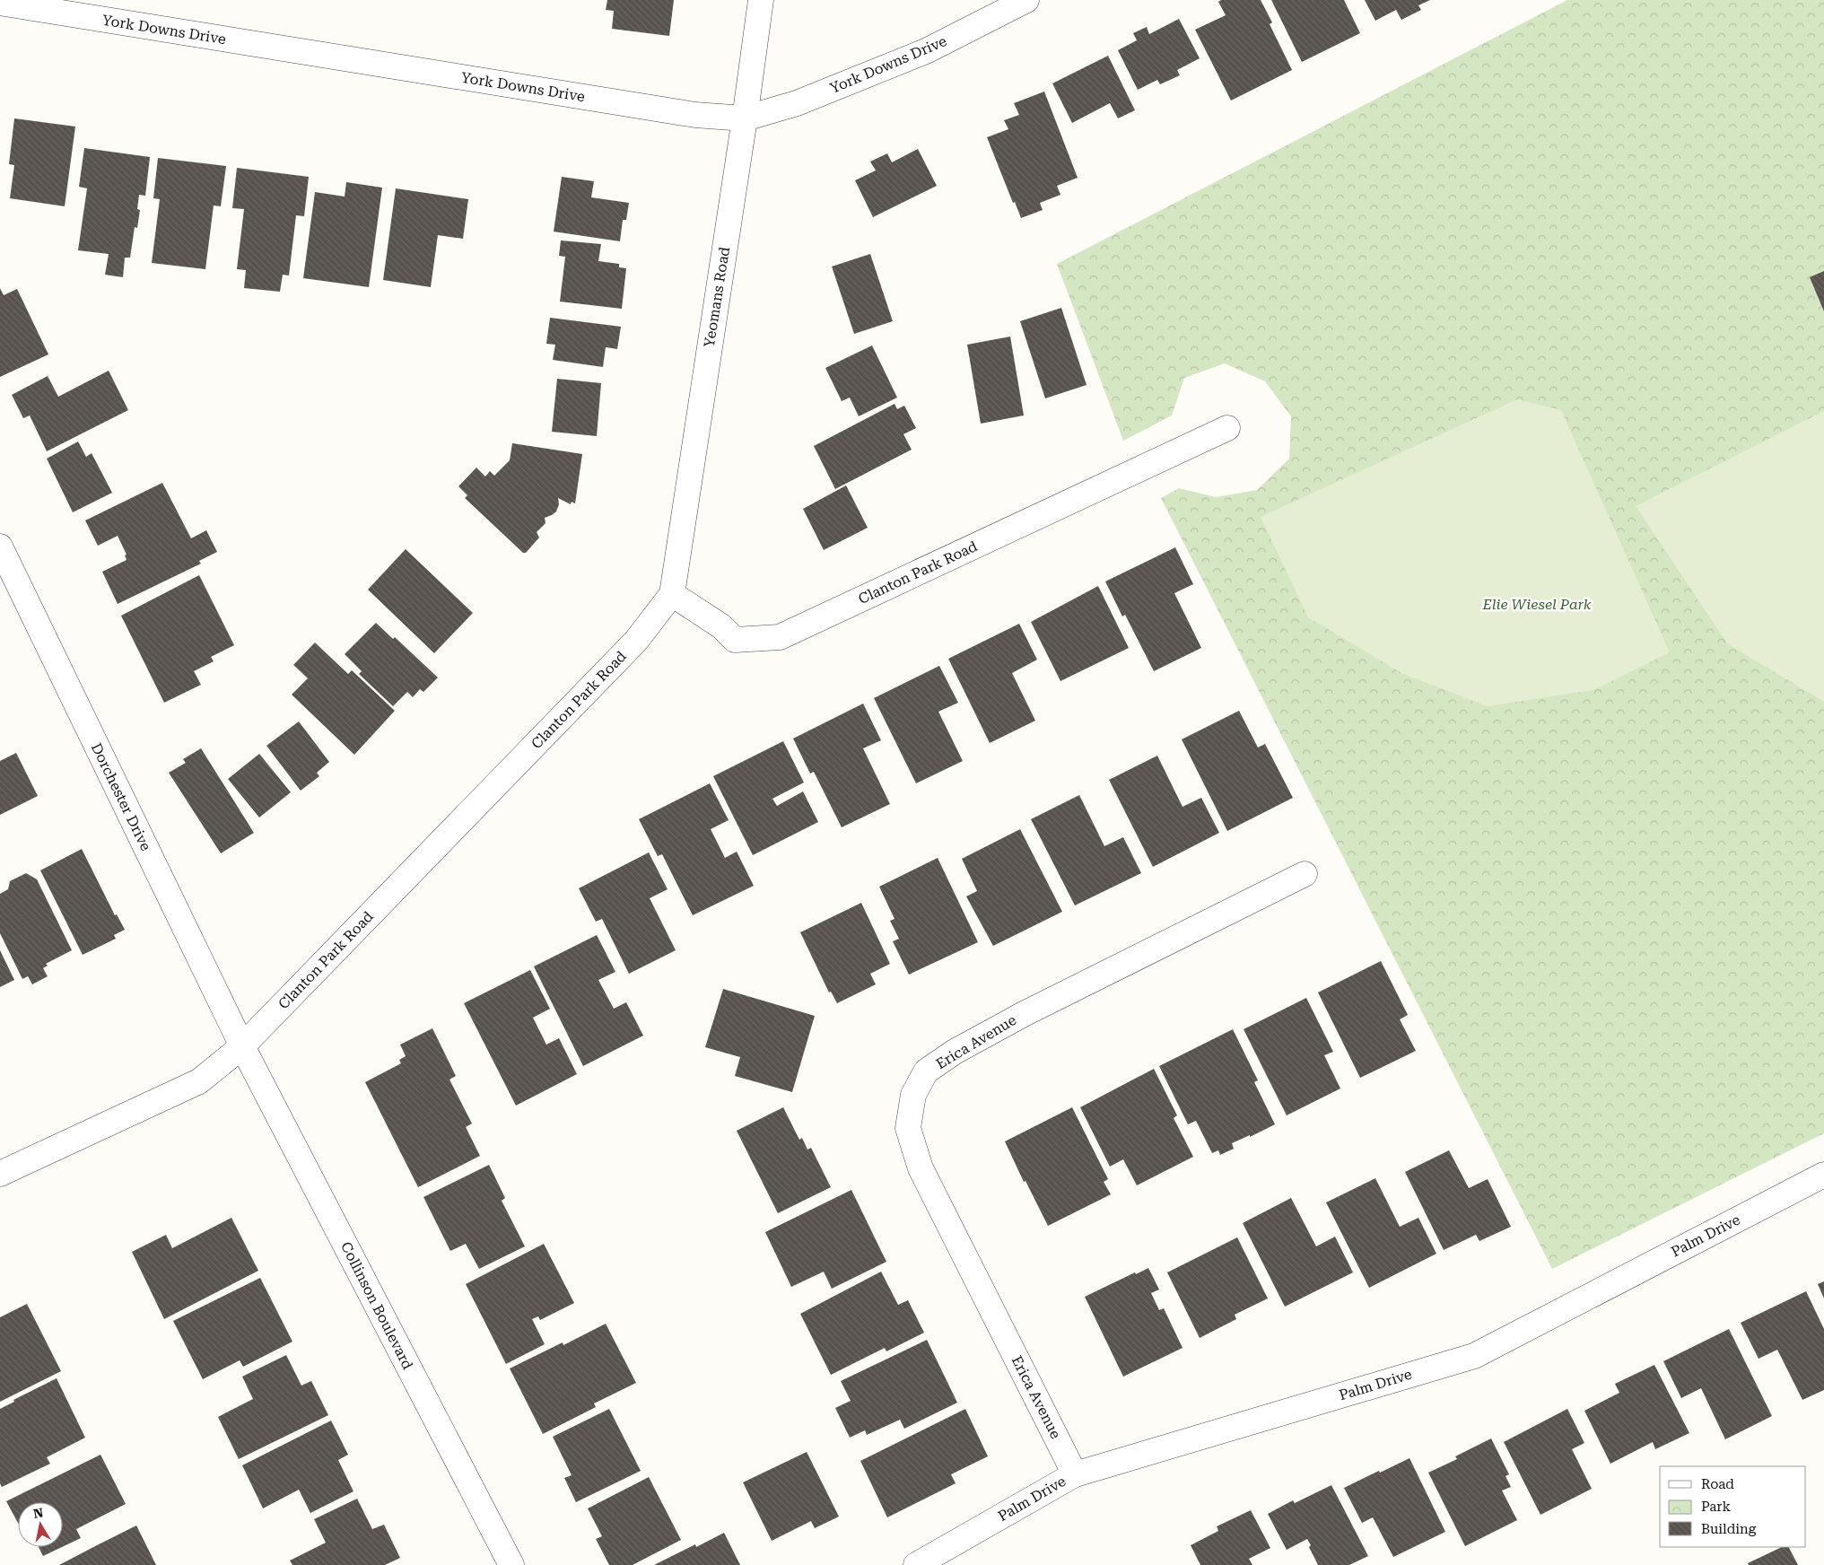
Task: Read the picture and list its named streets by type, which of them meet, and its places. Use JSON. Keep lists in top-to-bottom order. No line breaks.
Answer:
{"streets":{"street":["York Downs Drive","Yeomans Road","Clanton Park Road","Dorchester Drive","Erica Avenue","Palm Drive","Collinson Boulevard"]},"crossings":[["York Downs Drive","Yeomans Road"],["Yeomans Road","Clanton Park Road"],["Clanton Park Road","Dorchester Drive"],["Clanton Park Road","Collinson Boulevard"],["Dorchester Drive","Collinson Boulevard"],["Erica Avenue","Palm Drive"]],"parks":["Elie Wiesel Park"],"legend":["Road","Park","Building"],"north":"top"}
